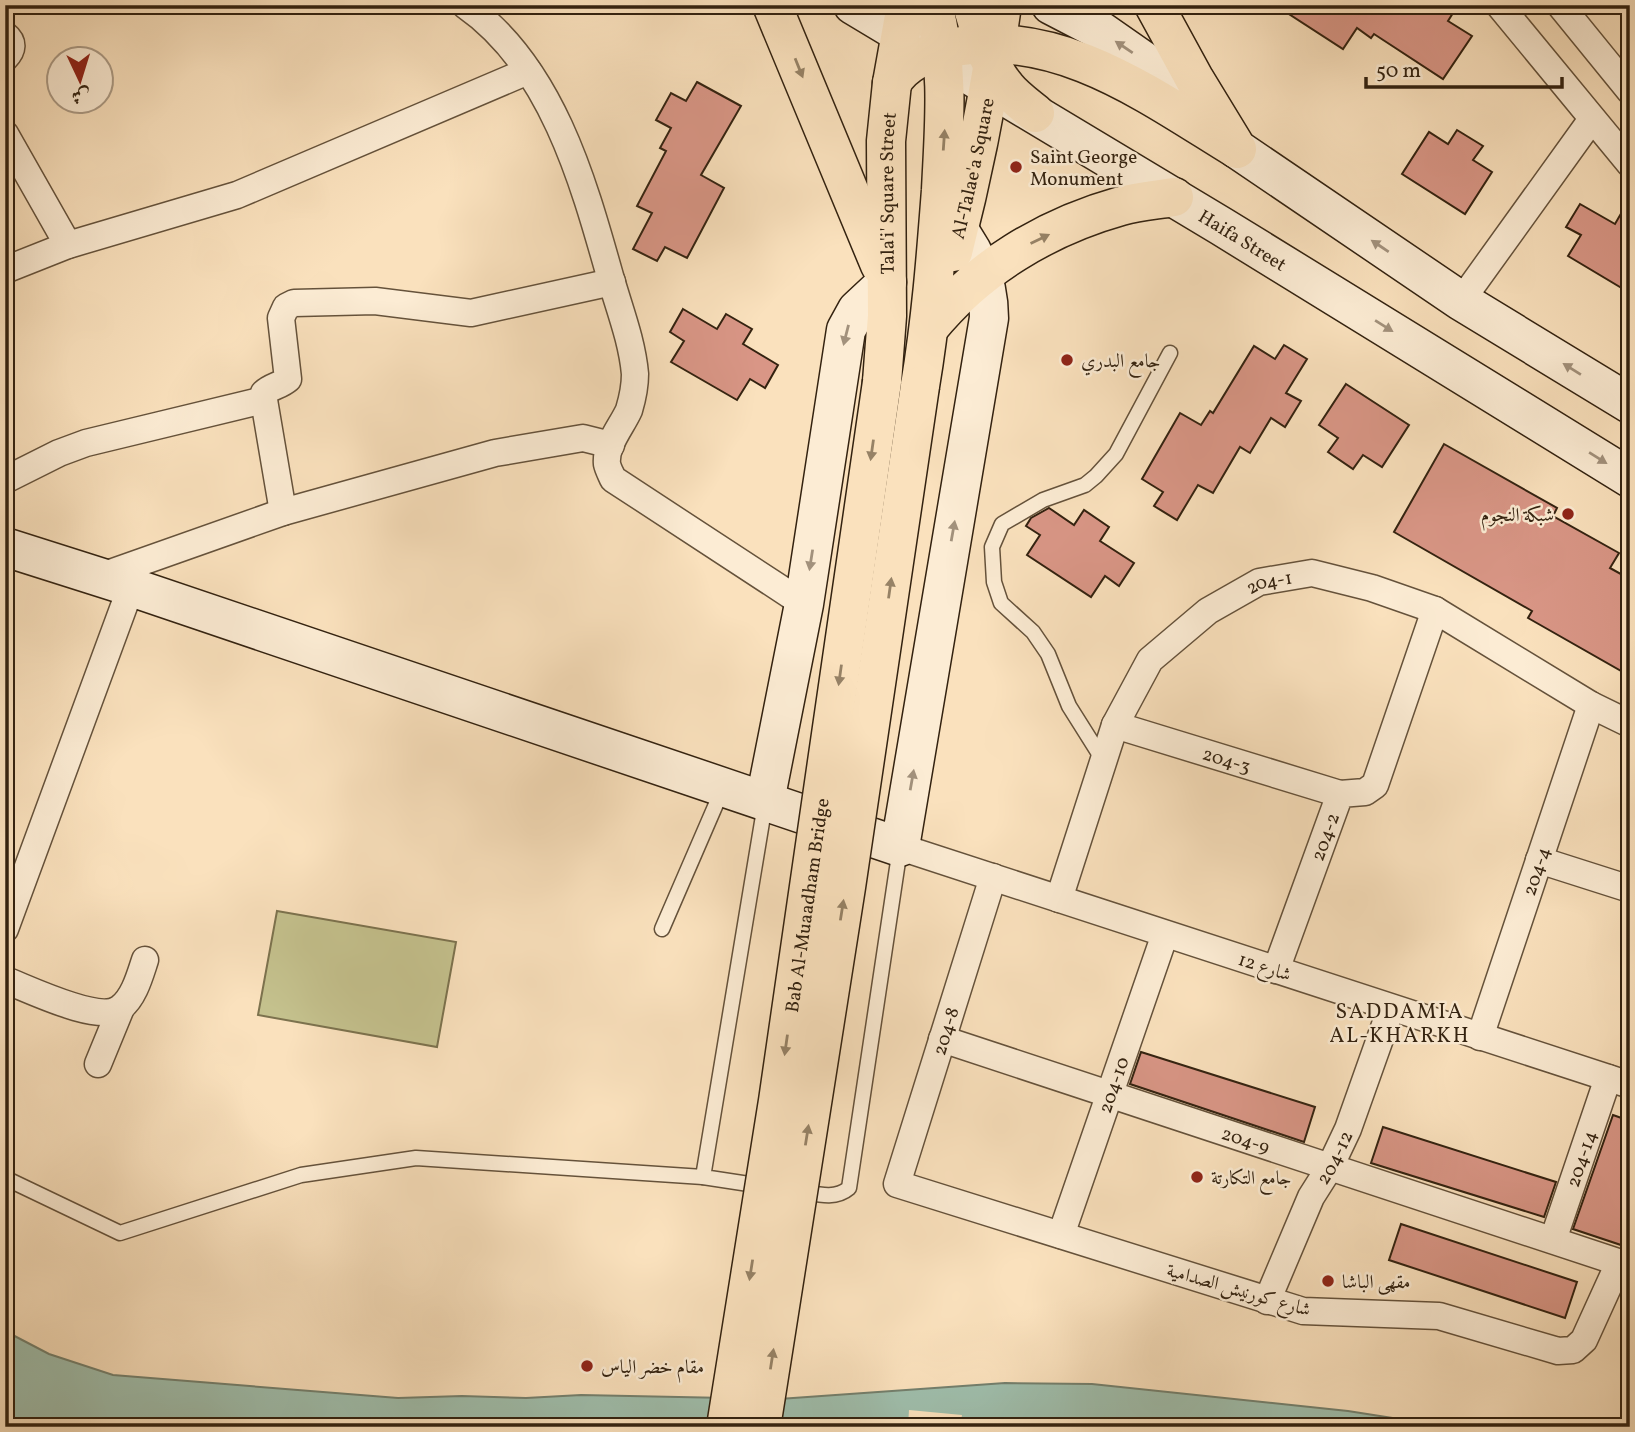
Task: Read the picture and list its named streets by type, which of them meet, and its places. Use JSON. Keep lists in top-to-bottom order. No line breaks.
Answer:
{"streets":{"main road":["Al-Talae'a Square","Tala'i' Square Street","Bab Al-Muaadham Bridge"],"street":["Haifa Street","204-1","204-3","204-2","204-4","شارع 12","204-8","204-10","204-9","204-12","204-14","شارع كورنيش الصدامية"]},"crossings":[["Al-Talae'a Square","Haifa Street"],["Al-Talae'a Square","Bab Al-Muaadham Bridge"],["Tala'i' Square Street","Haifa Street"],["Tala'i' Square Street","Bab Al-Muaadham Bridge"],["204-1","204-3"],["204-1","204-2"],["204-1","204-4"],["204-1","شارع 12"],["204-3","204-2"],["204-2","شارع 12"],["204-4","شارع 12"],["شارع 12","204-8"],["شارع 12","204-10"],["شارع 12","204-12"],["شارع 12","204-14"],["204-8","204-9"],["204-8","شارع كورنيش الصدامية"],["204-10","204-9"],["204-10","شارع كورنيش الصدامية"],["204-9","204-12"],["204-9","204-14"],["204-9","شارع كورنيش الصدامية"],["204-12","شارع كورنيش الصدامية"]],"districts":["SADDAMIA AL-KHARKH"],"places":["Saint George Monument","جامع البدري","شبكة النجوم","جامع التكارتة","مقهى الباشا","مقام خضر الياس"],"scale_bar":"50 m","north":"bottom"}
